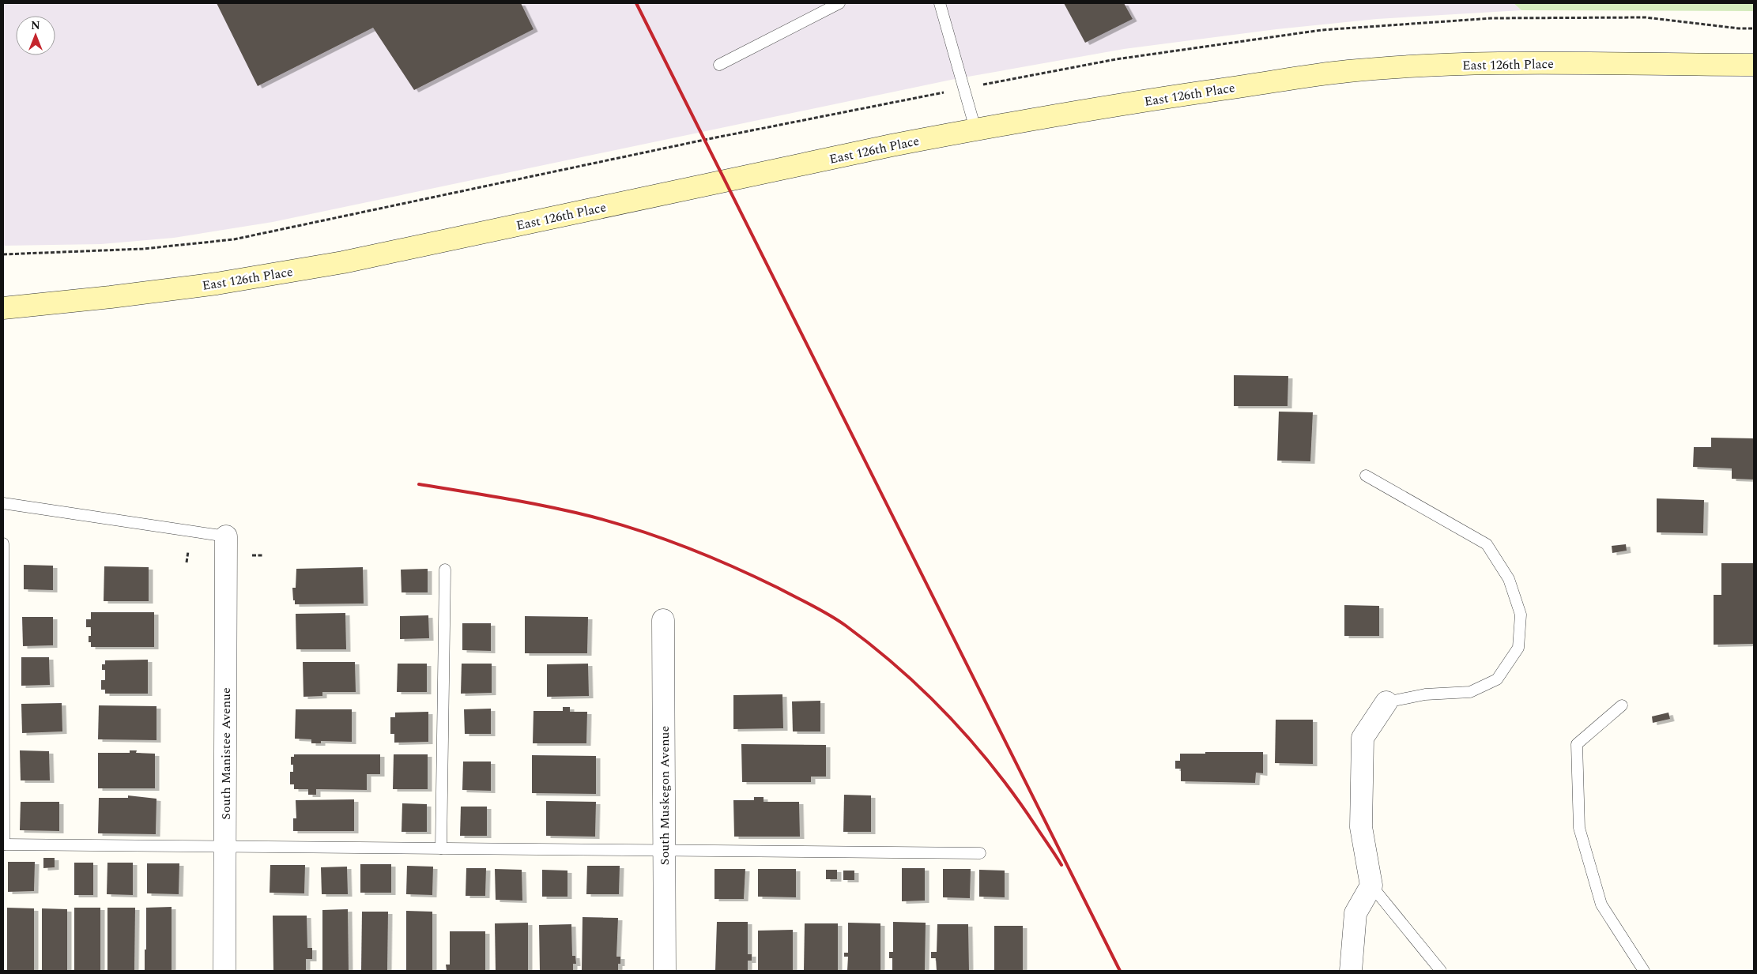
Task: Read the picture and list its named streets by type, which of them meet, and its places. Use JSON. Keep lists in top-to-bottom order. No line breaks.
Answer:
{"streets":{"street":["East 126th Place","South Manistee Avenue","South Muskegon Avenue"]},"north":"top"}
